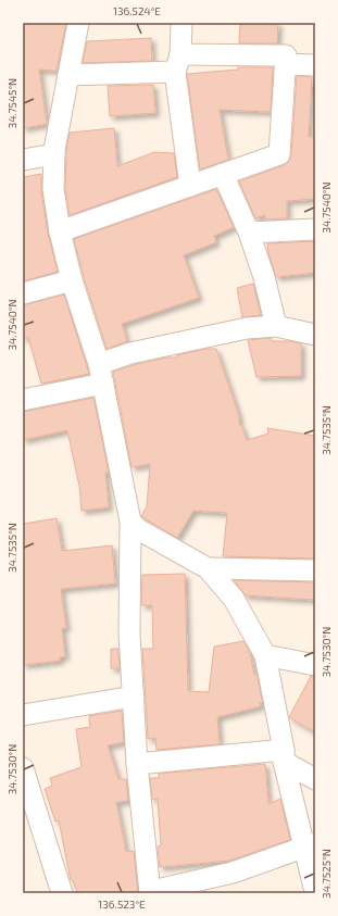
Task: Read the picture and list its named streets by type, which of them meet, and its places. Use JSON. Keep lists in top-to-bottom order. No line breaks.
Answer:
{"coordinates":["136.524°E","34.7545°N","34.7540°N","34.7535°N","34.7530°N","34.7525°N","136.523°E"]}
